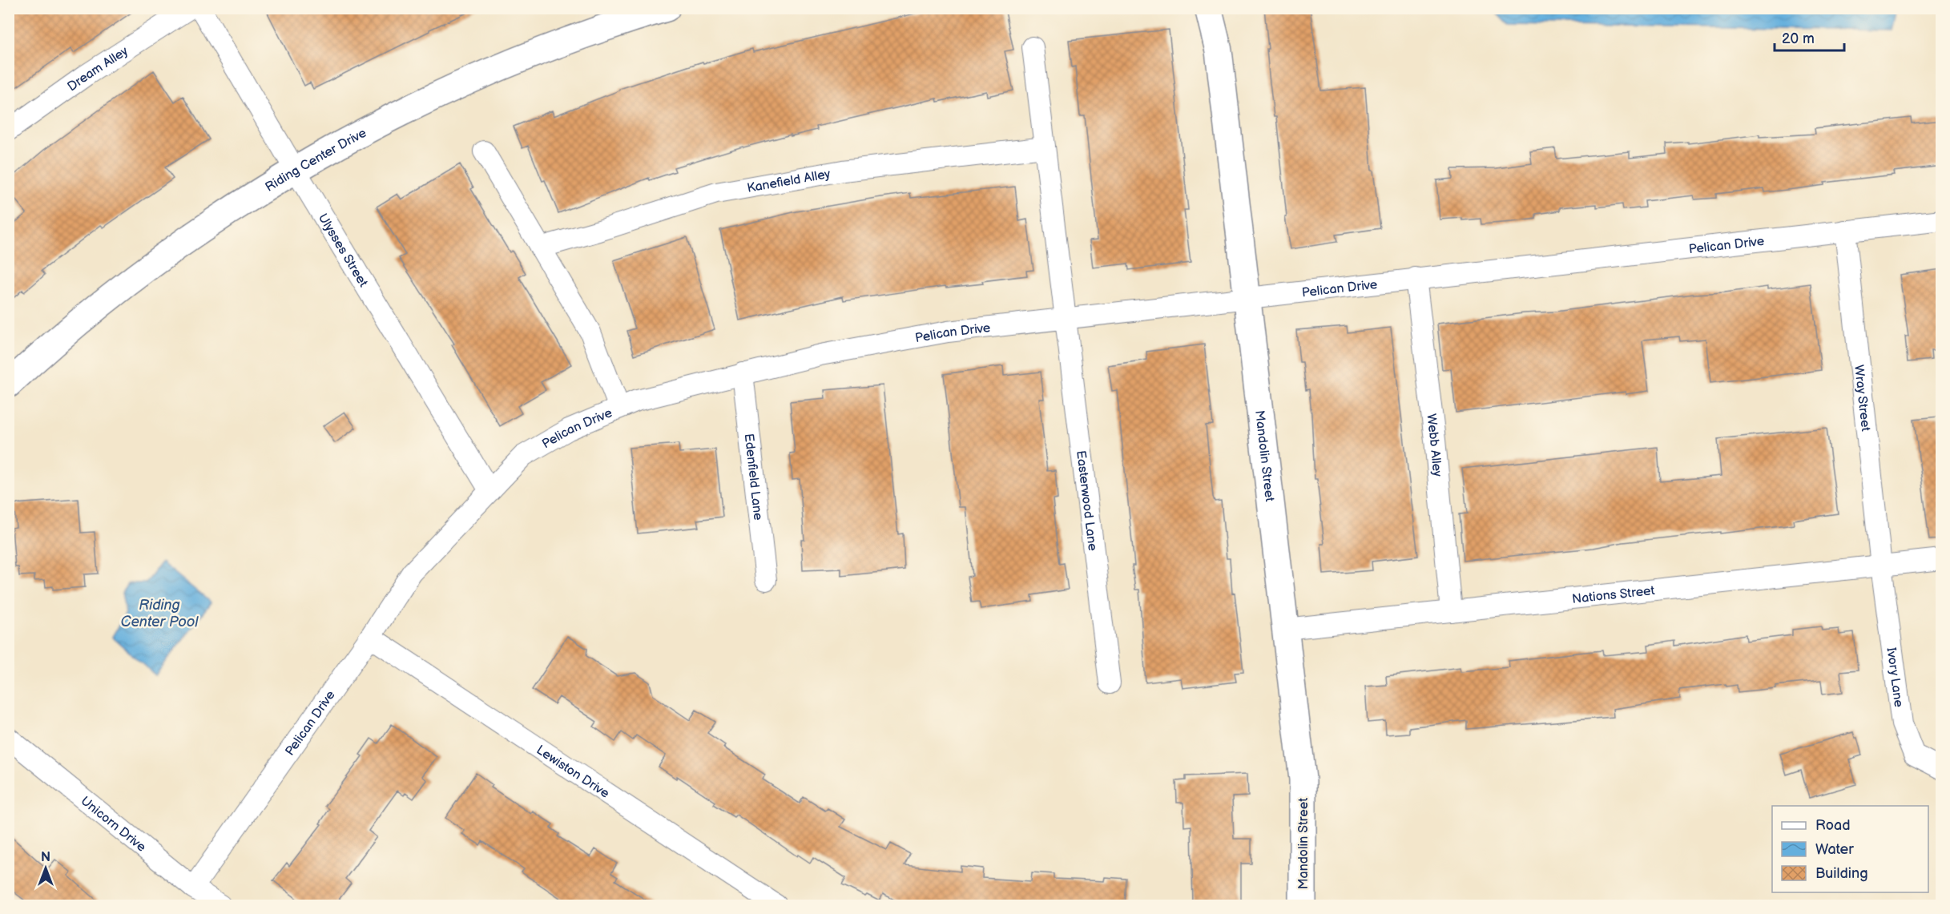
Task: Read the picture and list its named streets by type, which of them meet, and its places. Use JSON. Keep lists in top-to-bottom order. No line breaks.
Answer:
{"streets":{"street":["Dream Alley","Riding Center Drive","Kanefield Alley","Pelican Drive","Ulysses Street","Wray Street","Webb Alley","Mandolin Street","Edenfield Lane","Easterwood Lane","Nations Street","Ivory Lane","Lewiston Drive","Unicorn Drive"]},"crossings":[["Riding Center Drive","Ulysses Street"],["Pelican Drive","Ulysses Street"],["Pelican Drive","Wray Street"],["Pelican Drive","Webb Alley"],["Pelican Drive","Mandolin Street"],["Pelican Drive","Edenfield Lane"],["Pelican Drive","Easterwood Lane"],["Pelican Drive","Lewiston Drive"],["Pelican Drive","Unicorn Drive"],["Wray Street","Nations Street"],["Wray Street","Ivory Lane"],["Webb Alley","Nations Street"],["Mandolin Street","Nations Street"],["Nations Street","Ivory Lane"]],"water":["Riding Center Pool"],"legend":["Road","Water","Building"],"scale_bar":"20 m","north":"top"}
